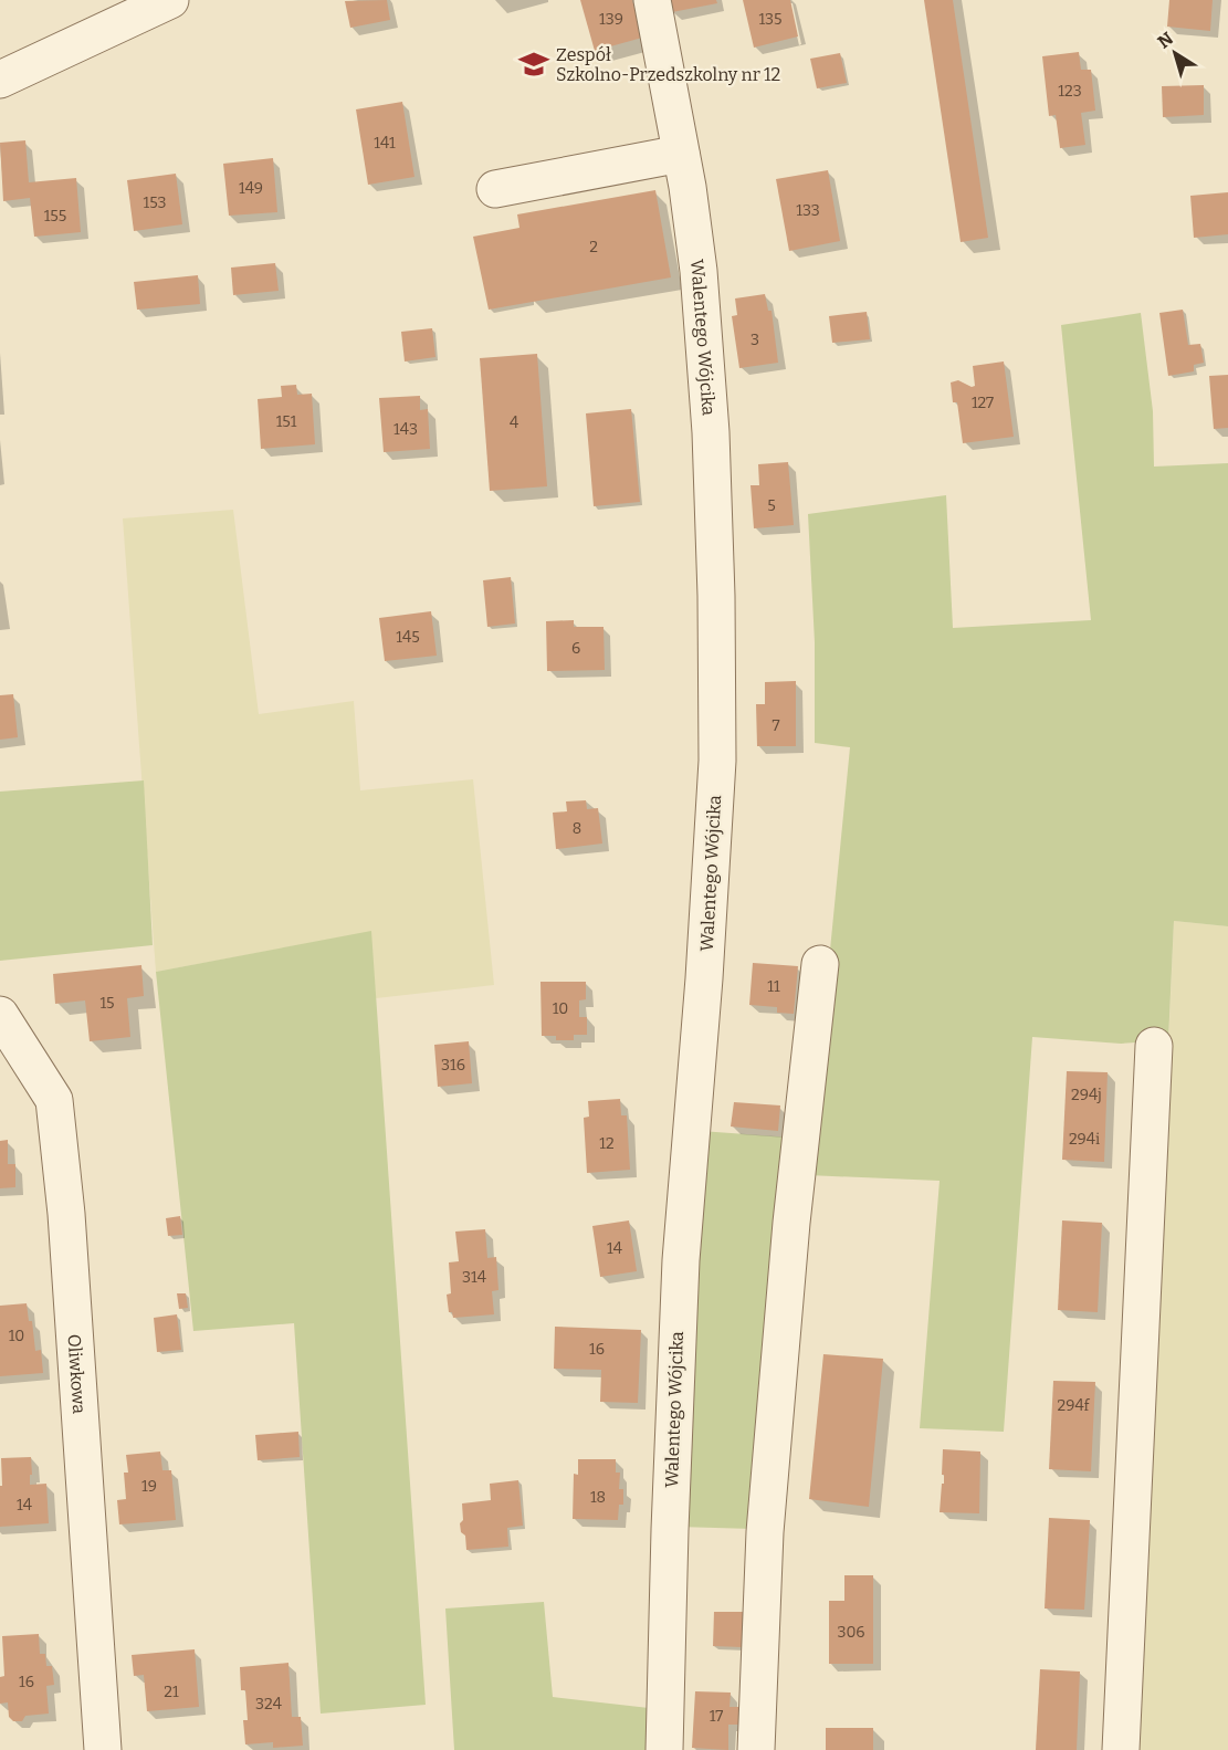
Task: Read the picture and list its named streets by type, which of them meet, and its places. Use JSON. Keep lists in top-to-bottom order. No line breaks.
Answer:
{"streets":{"street":["Walentego Wójcika","Oliwkowa"]},"places":{"school or university":["Zespół Szkolno-Przedszkolny nr 12"]},"house_numbers":["139","135","123","141","149","153","133","155","2","3","127","151","4","143","5","145","6","7","8","11","15","10","316","294j","294i","12","14","314","10","16","294f","19","18","14","306","16","21","324","17"],"north":"top left"}
